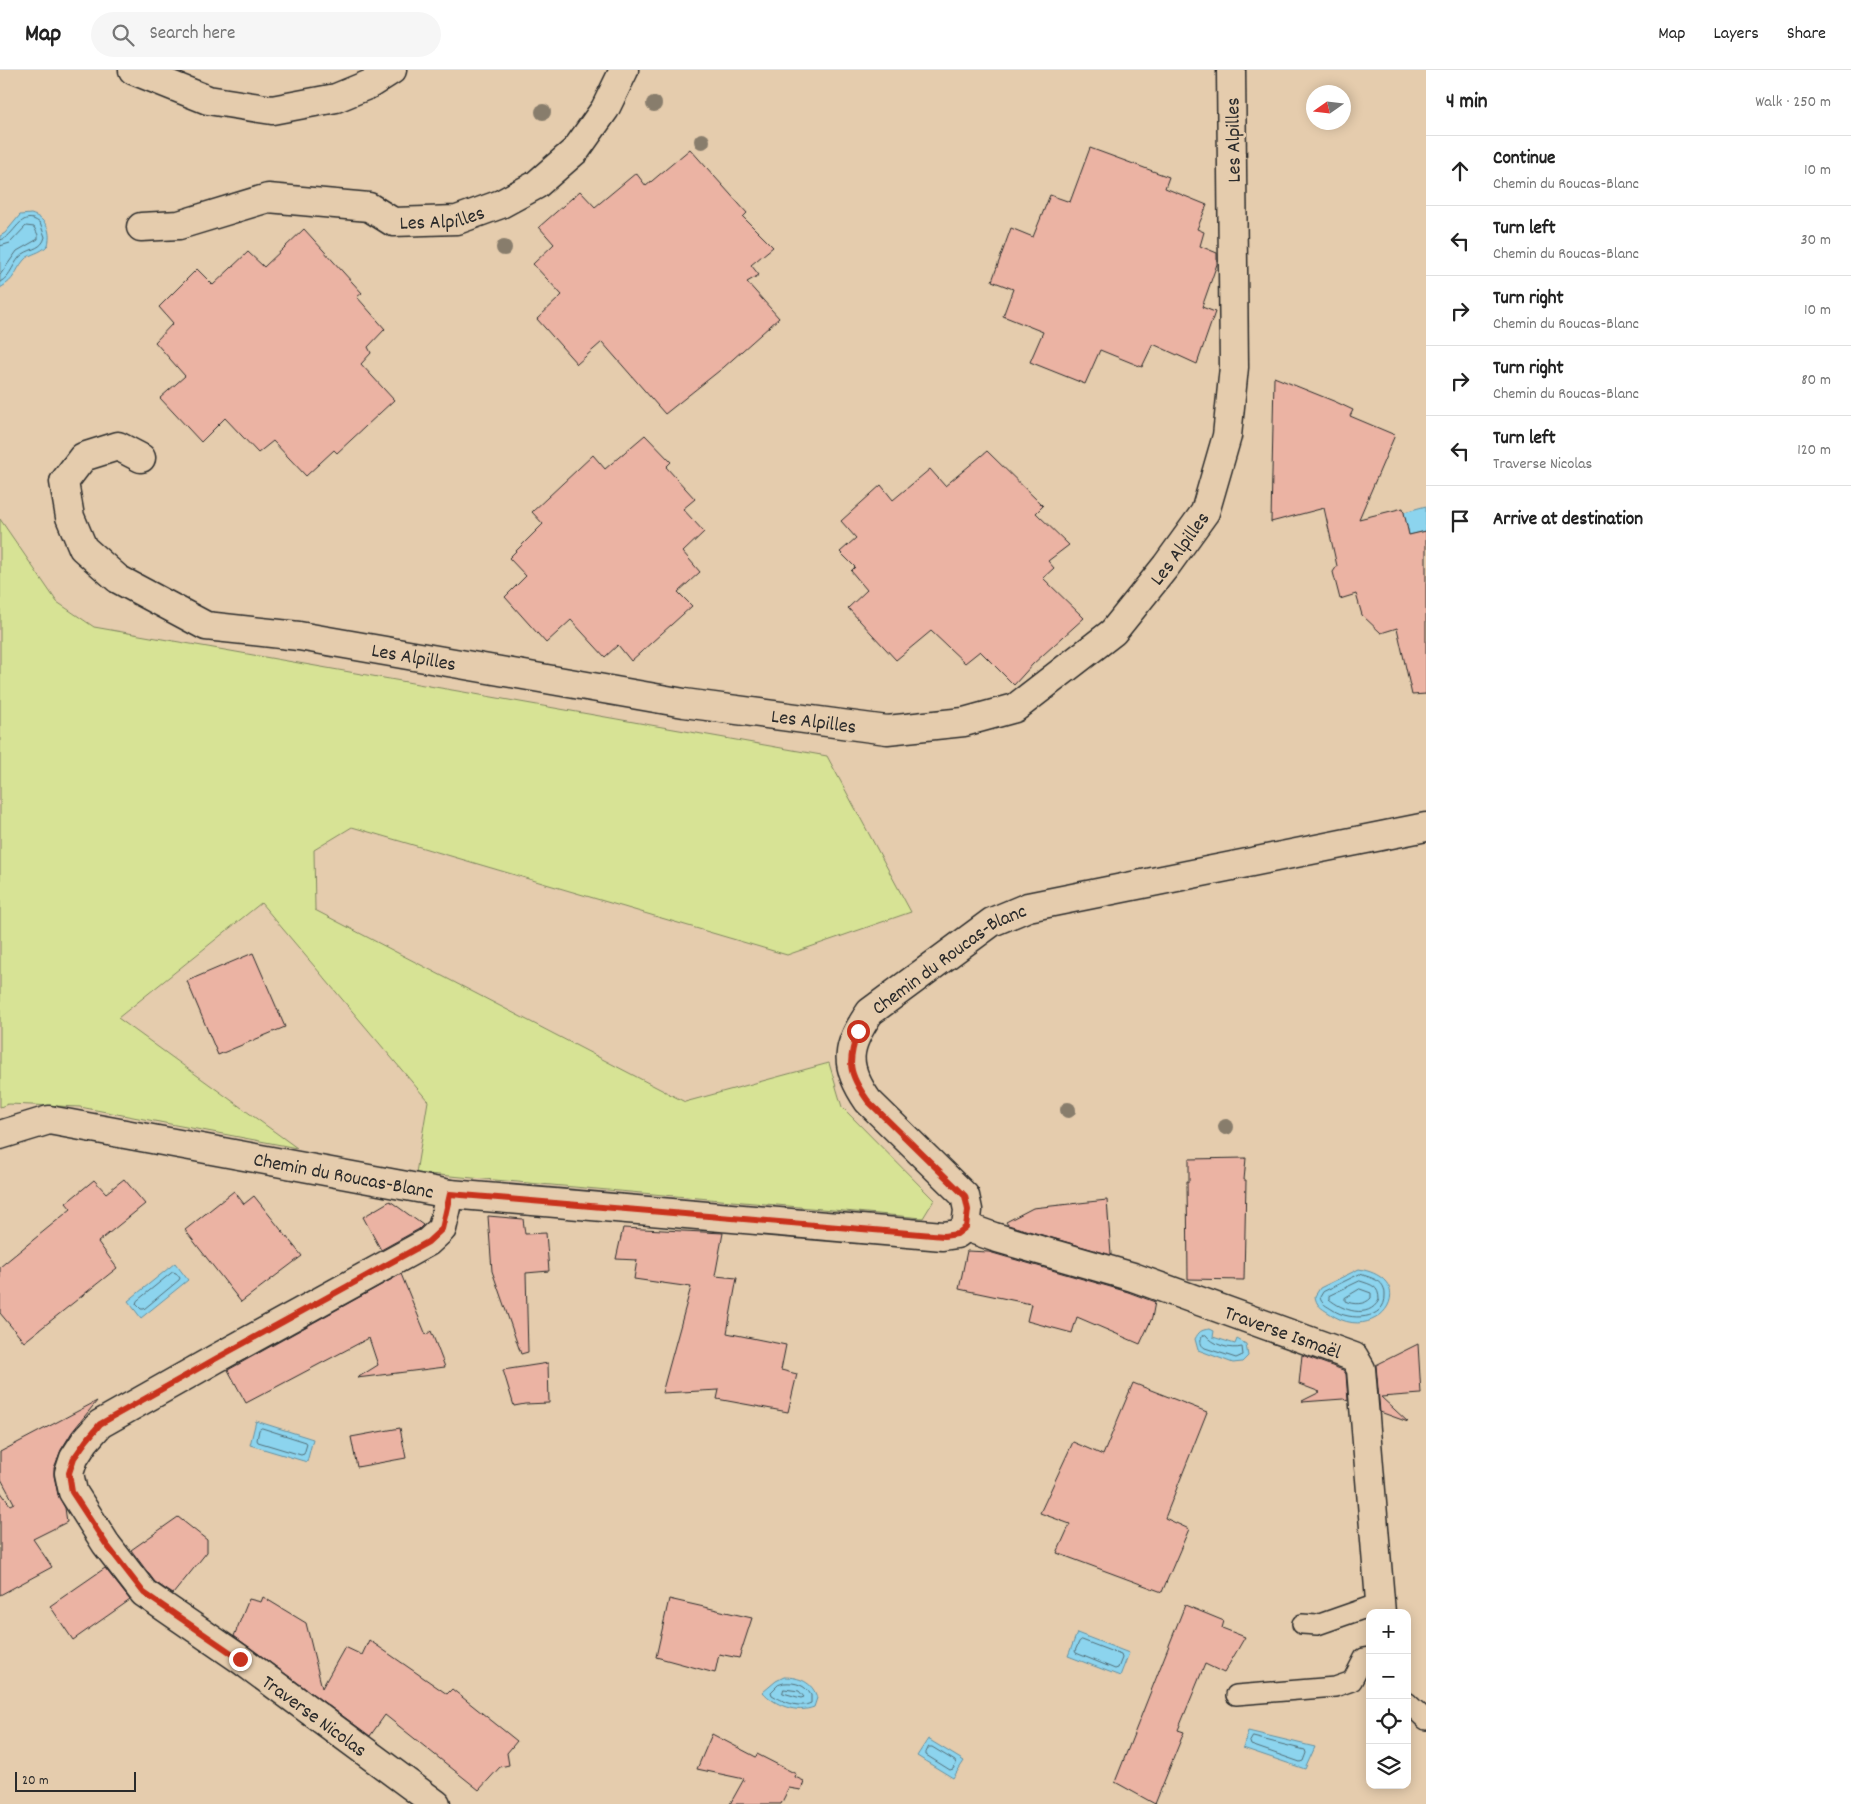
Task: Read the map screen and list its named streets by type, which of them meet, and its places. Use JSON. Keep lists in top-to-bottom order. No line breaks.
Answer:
{"streets":{"street":["Les Alpilles","Chemin du Roucas-Blanc","Traverse Ismaël","Traverse Nicolas"]},"crossings":[["Chemin du Roucas-Blanc","Traverse Ismaël"],["Chemin du Roucas-Blanc","Traverse Nicolas"]],"scale_bar":"20 m","north":"left","page":{"header":"Map","search":"Search here","nav":["Map","Layers","Share"],"heading":["4 min","Walk · 250 m"],"list":[["Continue","Chemin du Roucas-Blanc","10 m"],["Turn left","Chemin du Roucas-Blanc","30 m"],["Turn right","Chemin du Roucas-Blanc","10 m"],["Turn right","Chemin du Roucas-Blanc","80 m"],["Turn left","Traverse Nicolas","120 m"],"Arrive at destination"],"map_buttons":["+","−"],"scale":"20 m"}}
